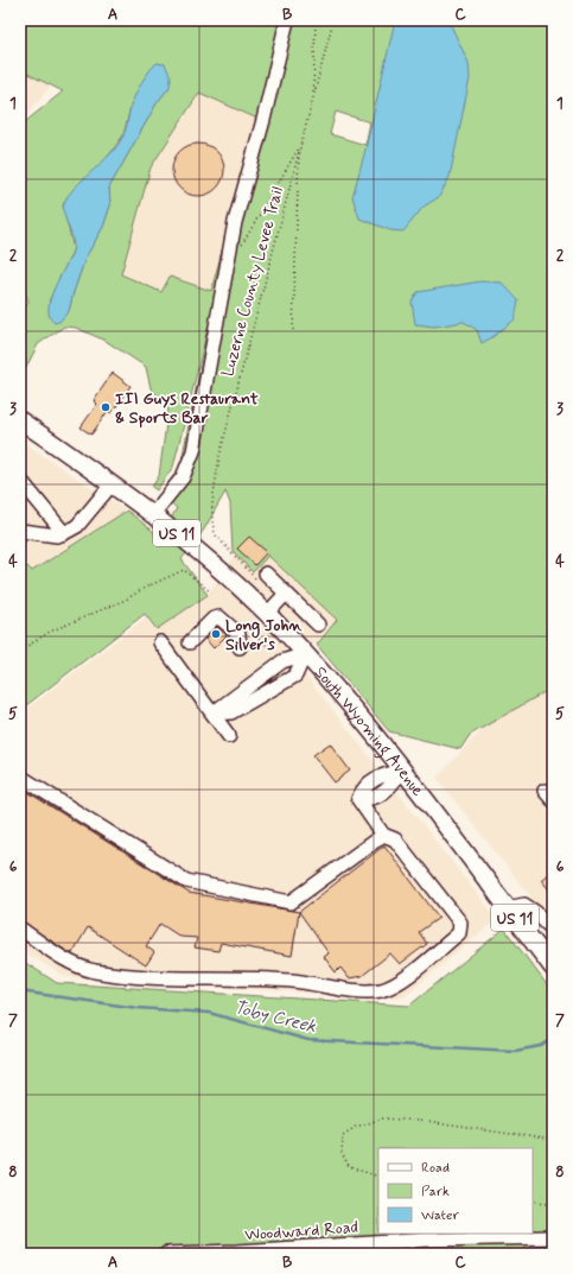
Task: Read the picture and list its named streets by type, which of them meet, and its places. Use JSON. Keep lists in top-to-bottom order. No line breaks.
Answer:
{"streets":{"main road":["US 11","South Wyoming Avenue"],"street":["Woodward Road"],"path":["Luzerne County Levee Trail"]},"water":["Toby Creek"],"places":["III Guys Restaurant & Sports Bar","Long John Silver's"],"legend":["Road","Park","Water"],"grid":{"columns":["A","B","C"],"rows":["1","2","3","4","5","6","7","8"]}}
